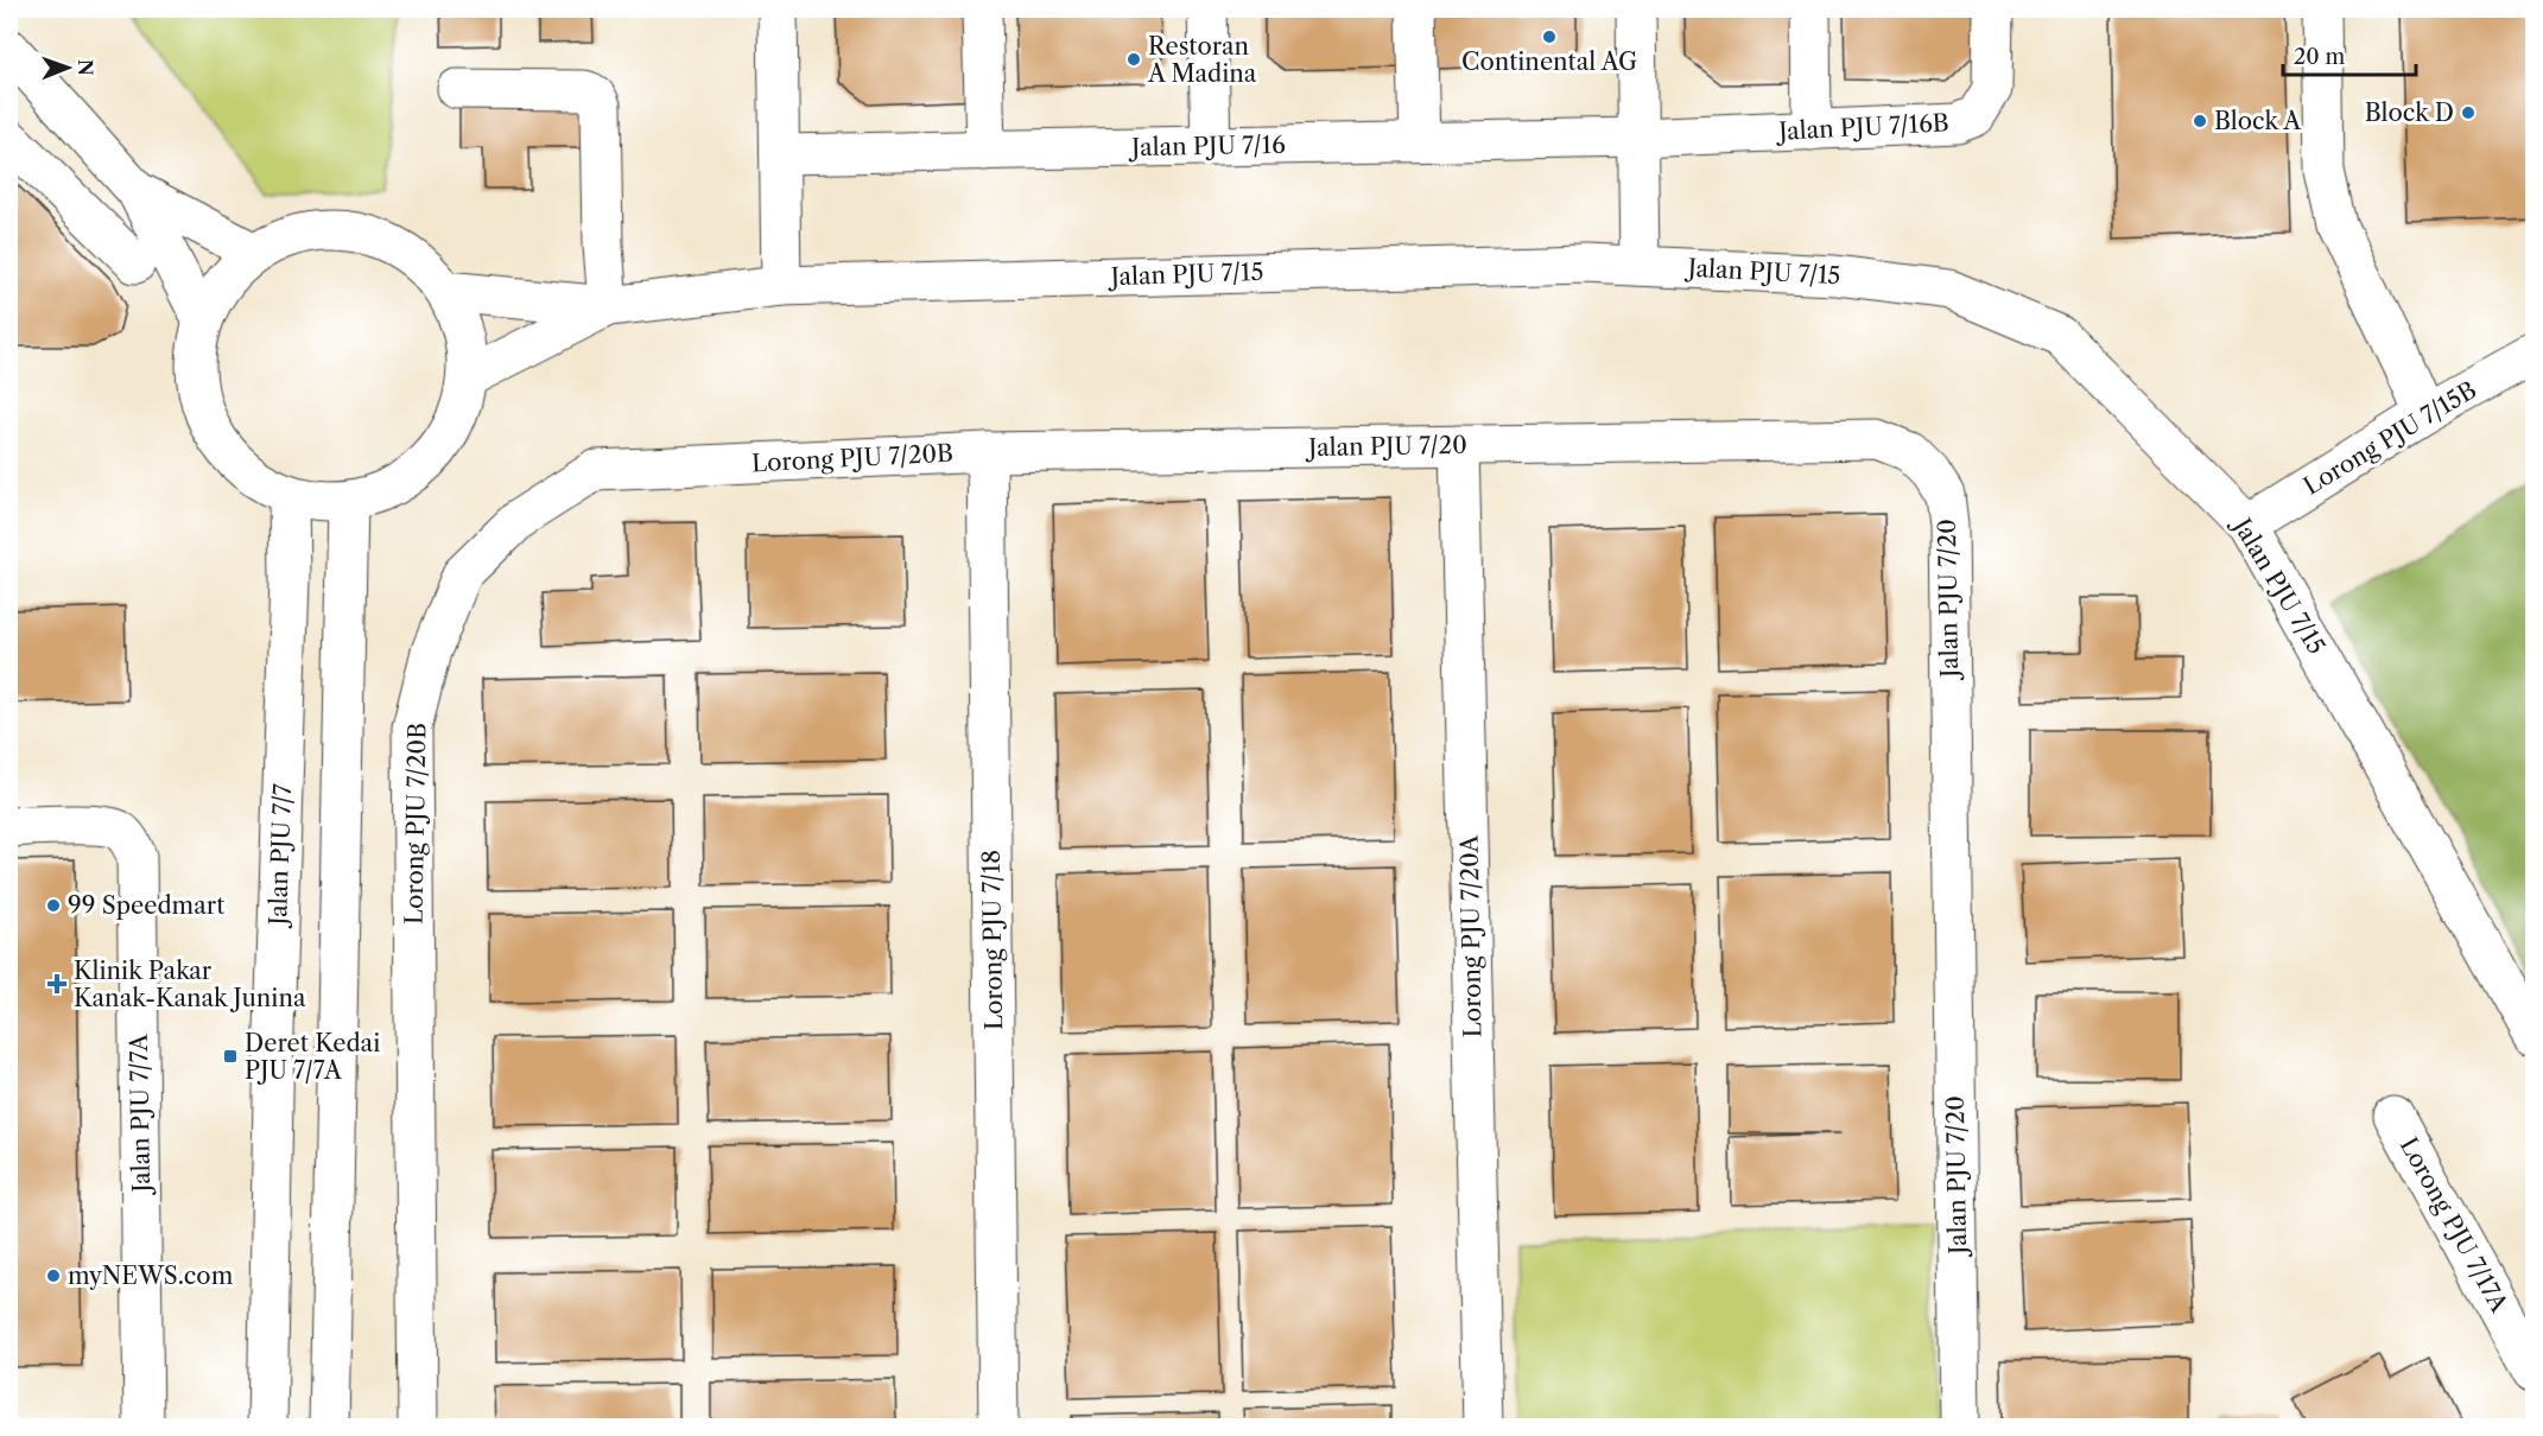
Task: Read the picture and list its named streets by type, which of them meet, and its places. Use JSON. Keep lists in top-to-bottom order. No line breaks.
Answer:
{"streets":{"street":["Jalan PJU 7/16B","Jalan PJU 7/16","Jalan PJU 7/15","Lorong PJU 7/15B","Jalan PJU 7/20","Lorong PJU 7/20B","Jalan PJU 7/7","Lorong PJU 7/20A","Lorong PJU 7/18","Jalan PJU 7/7A","Lorong PJU 7/17A"]},"crossings":[["Jalan PJU 7/16B","Jalan PJU 7/16"],["Jalan PJU 7/15","Lorong PJU 7/15B"],["Jalan PJU 7/20","Lorong PJU 7/20B"],["Jalan PJU 7/20","Lorong PJU 7/20A"],["Jalan PJU 7/20","Lorong PJU 7/18"],["Lorong PJU 7/20B","Lorong PJU 7/18"]],"places":{"other":["Continental AG","Restoran A Madina","Block D","Block A","99 Speedmart","myNEWS.com"],"health":["Klinik Pakar Kanak-Kanak Junina"],"transit":["Deret Kedai PJU 7/7A"]},"scale_bar":"20 m","north":"right"}
